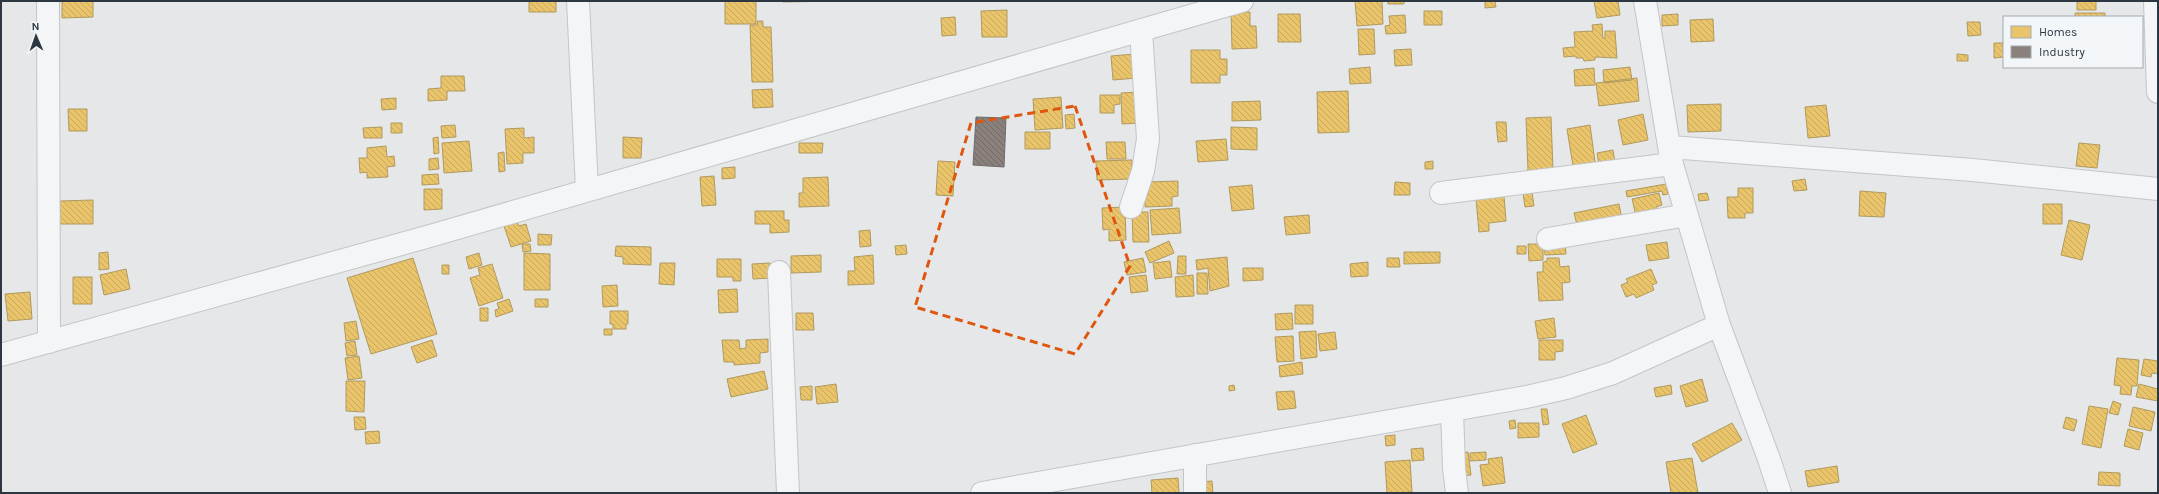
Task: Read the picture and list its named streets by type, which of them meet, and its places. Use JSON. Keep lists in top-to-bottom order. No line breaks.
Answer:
{"legend":["Homes","Industry"],"north":"top"}
